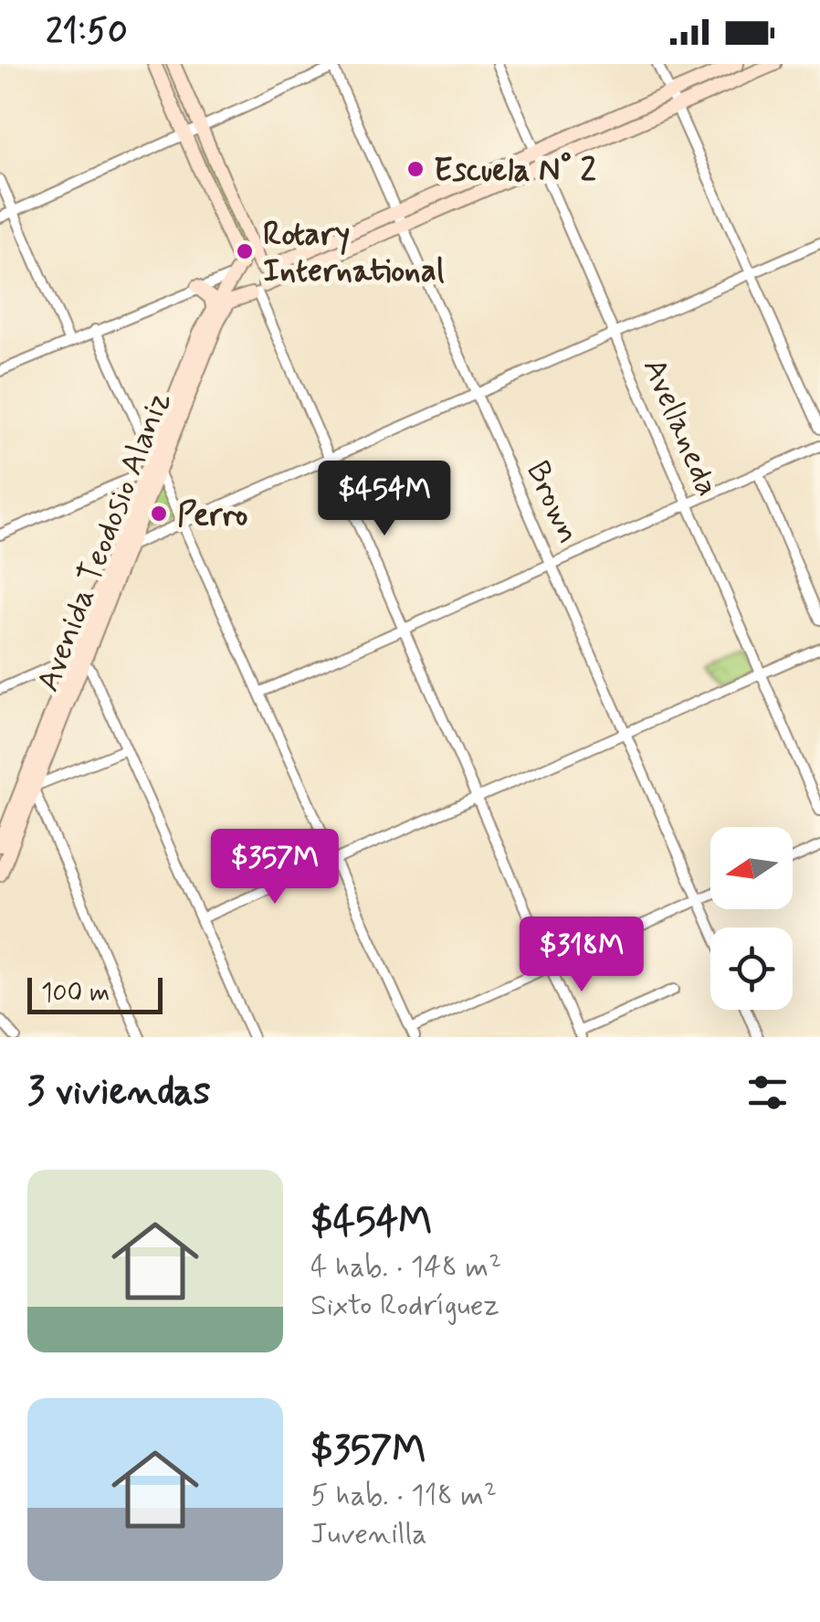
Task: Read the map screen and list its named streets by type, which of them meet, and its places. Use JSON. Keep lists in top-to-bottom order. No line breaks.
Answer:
{"streets":{"main road":["Avenida Teodosio Alaniz"],"street":["Avellaneda","Brown"]},"crossings":[["Avellaneda","Avenida Teodosio Alaniz"],["Brown","Avenida Teodosio Alaniz"]],"places":["Escuela N° 2","Rotary International","Perro"],"scale_bar":"100 m","north":"left","page":{"status":"21:50","price":["$454M","$357M","$318M"],"scale":"100 m","heading":"3 viviendas","list":[{"name":"$454M","note":"4 hab. · 148 m² · Sixto Rodríguez"},{"name":"$357M","note":"5 hab. · 118 m² · Juvenilla"}]}}
